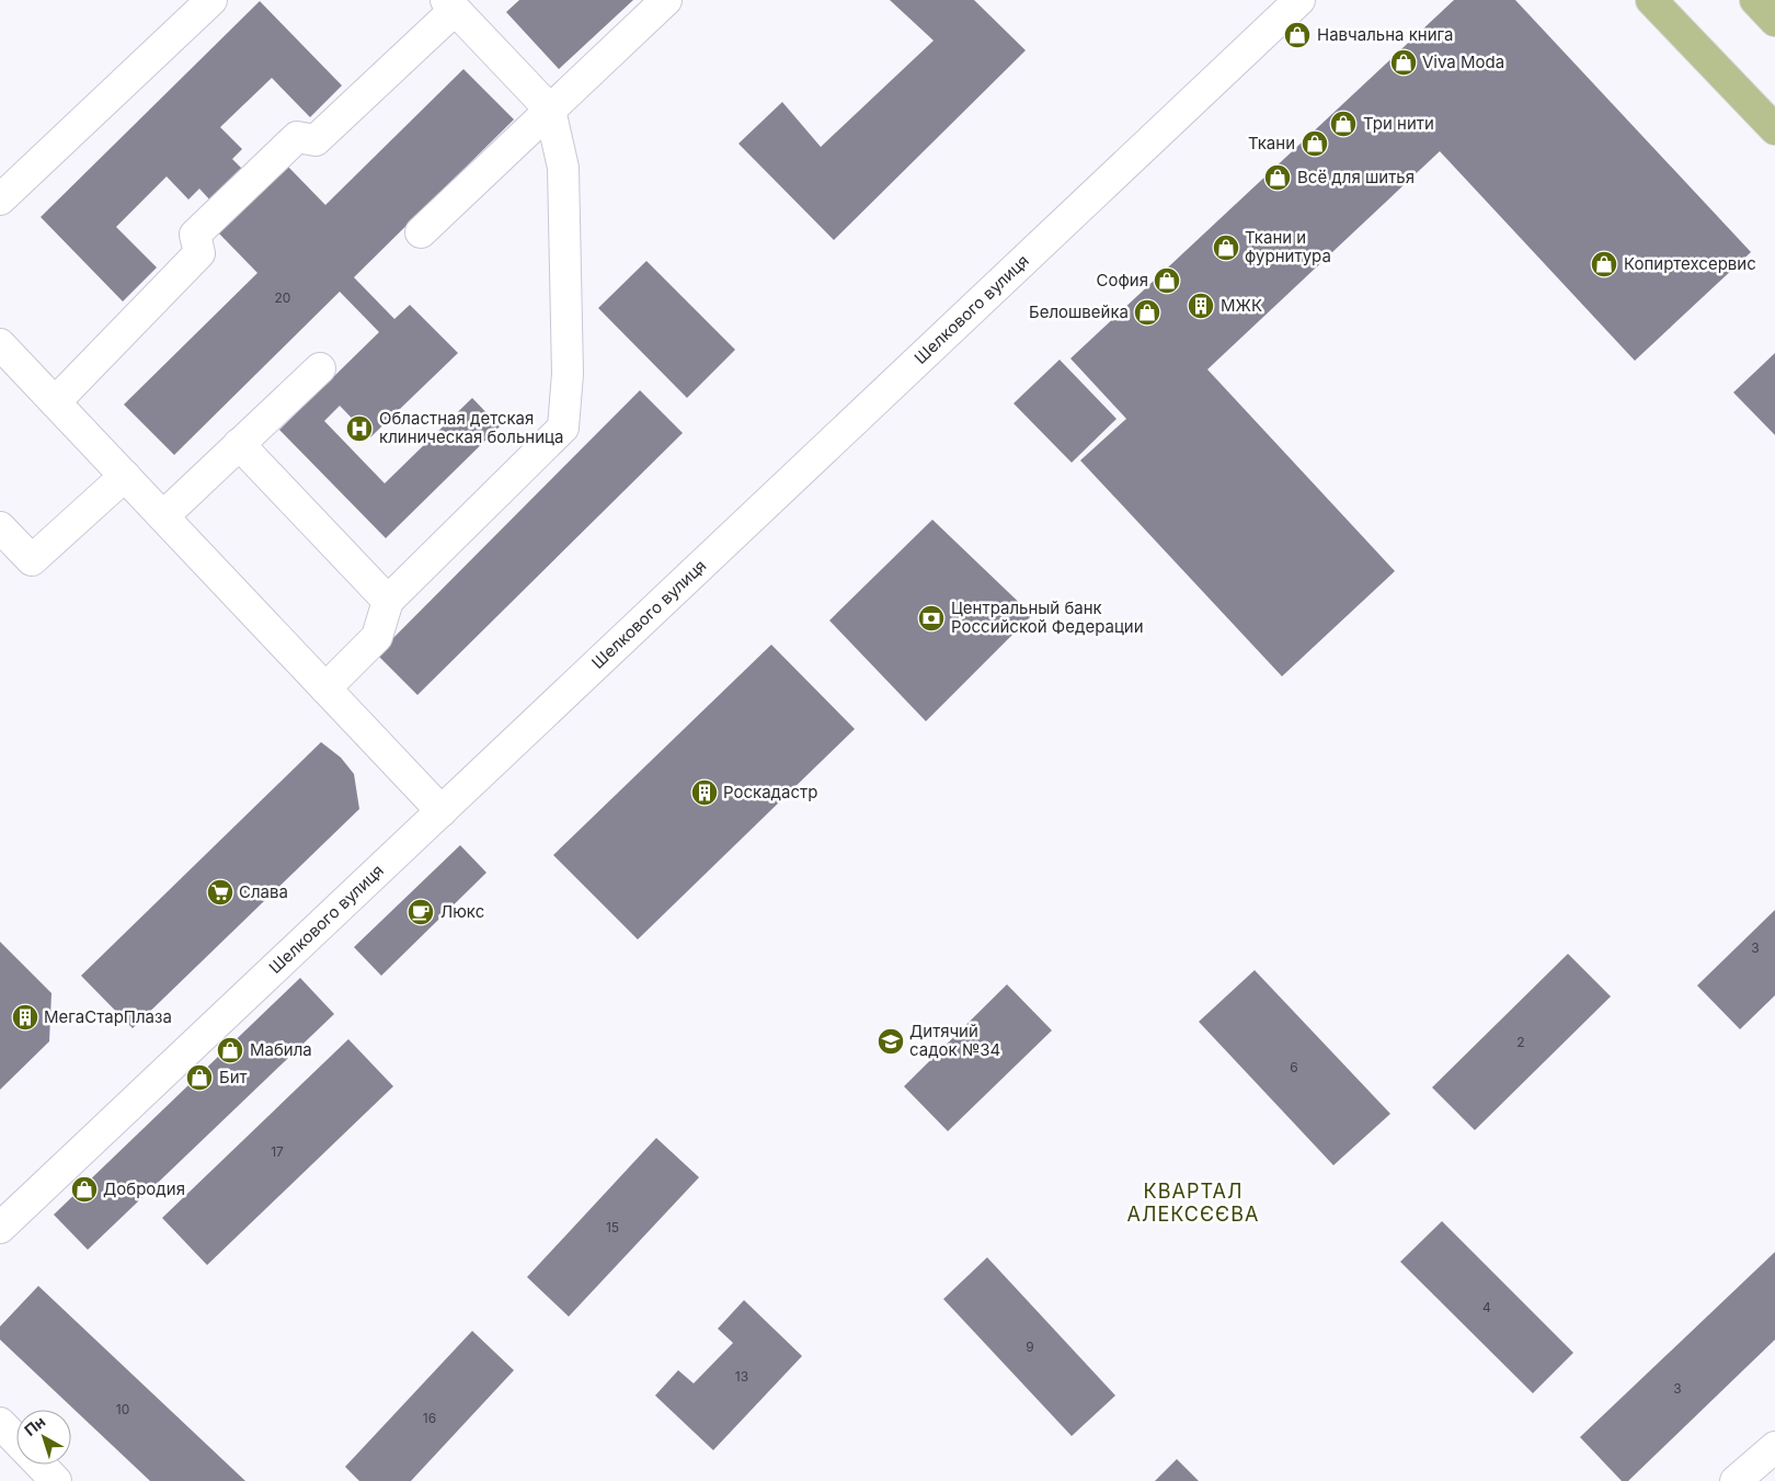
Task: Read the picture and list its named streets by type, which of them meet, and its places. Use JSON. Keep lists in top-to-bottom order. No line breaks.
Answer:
{"streets":{"street":["Шелкового вулиця"]},"districts":["КВАРТАЛ АЛЕКСЄЄВА"],"places":{"shop":["Навчальна книга","Viva Moda","Три нити","Ткани","Всё для шитья","Ткани и фурнитура","Копиртехсервис","София","Белошвейка","Мабила","Бит","Добродия"],"building":["МЖК","Роскадастр","МегаСтарПлаза"],"hospital":["Областная детская клиническая больница"],"bank":["Центральный банк Российской Федерации"],"supermarket":["Слава"],"cafe":["Люкс"],"school or university":["Дитячий садок №34"]},"house_numbers":["20","3","2","6","17","15","4","9","13","3","10","16"],"north":"top left"}
